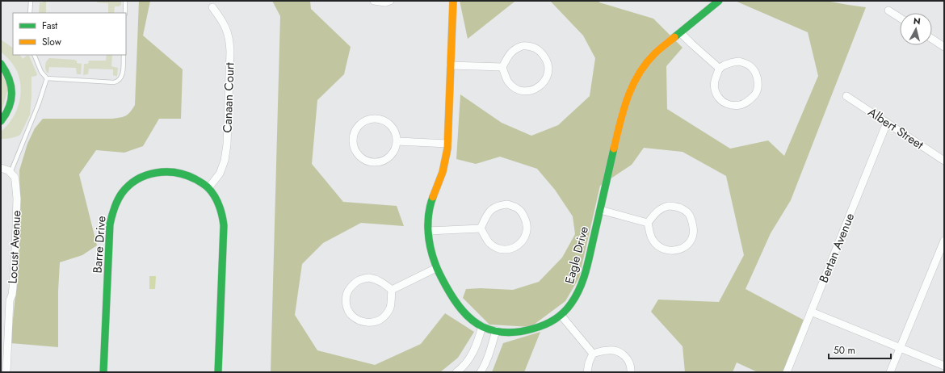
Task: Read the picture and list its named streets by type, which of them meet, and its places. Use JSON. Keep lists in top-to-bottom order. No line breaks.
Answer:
{"streets":{"main road":["Barre Drive","Eagle Drive"],"street":["Canaan Court","Albert Street","Locust Avenue","Bertan Avenue"]},"crossings":[["Canaan Court","Barre Drive"],["Albert Street","Bertan Avenue"]],"legend":["Fast","Slow"],"scale_bar":"50 m","north":"top"}
